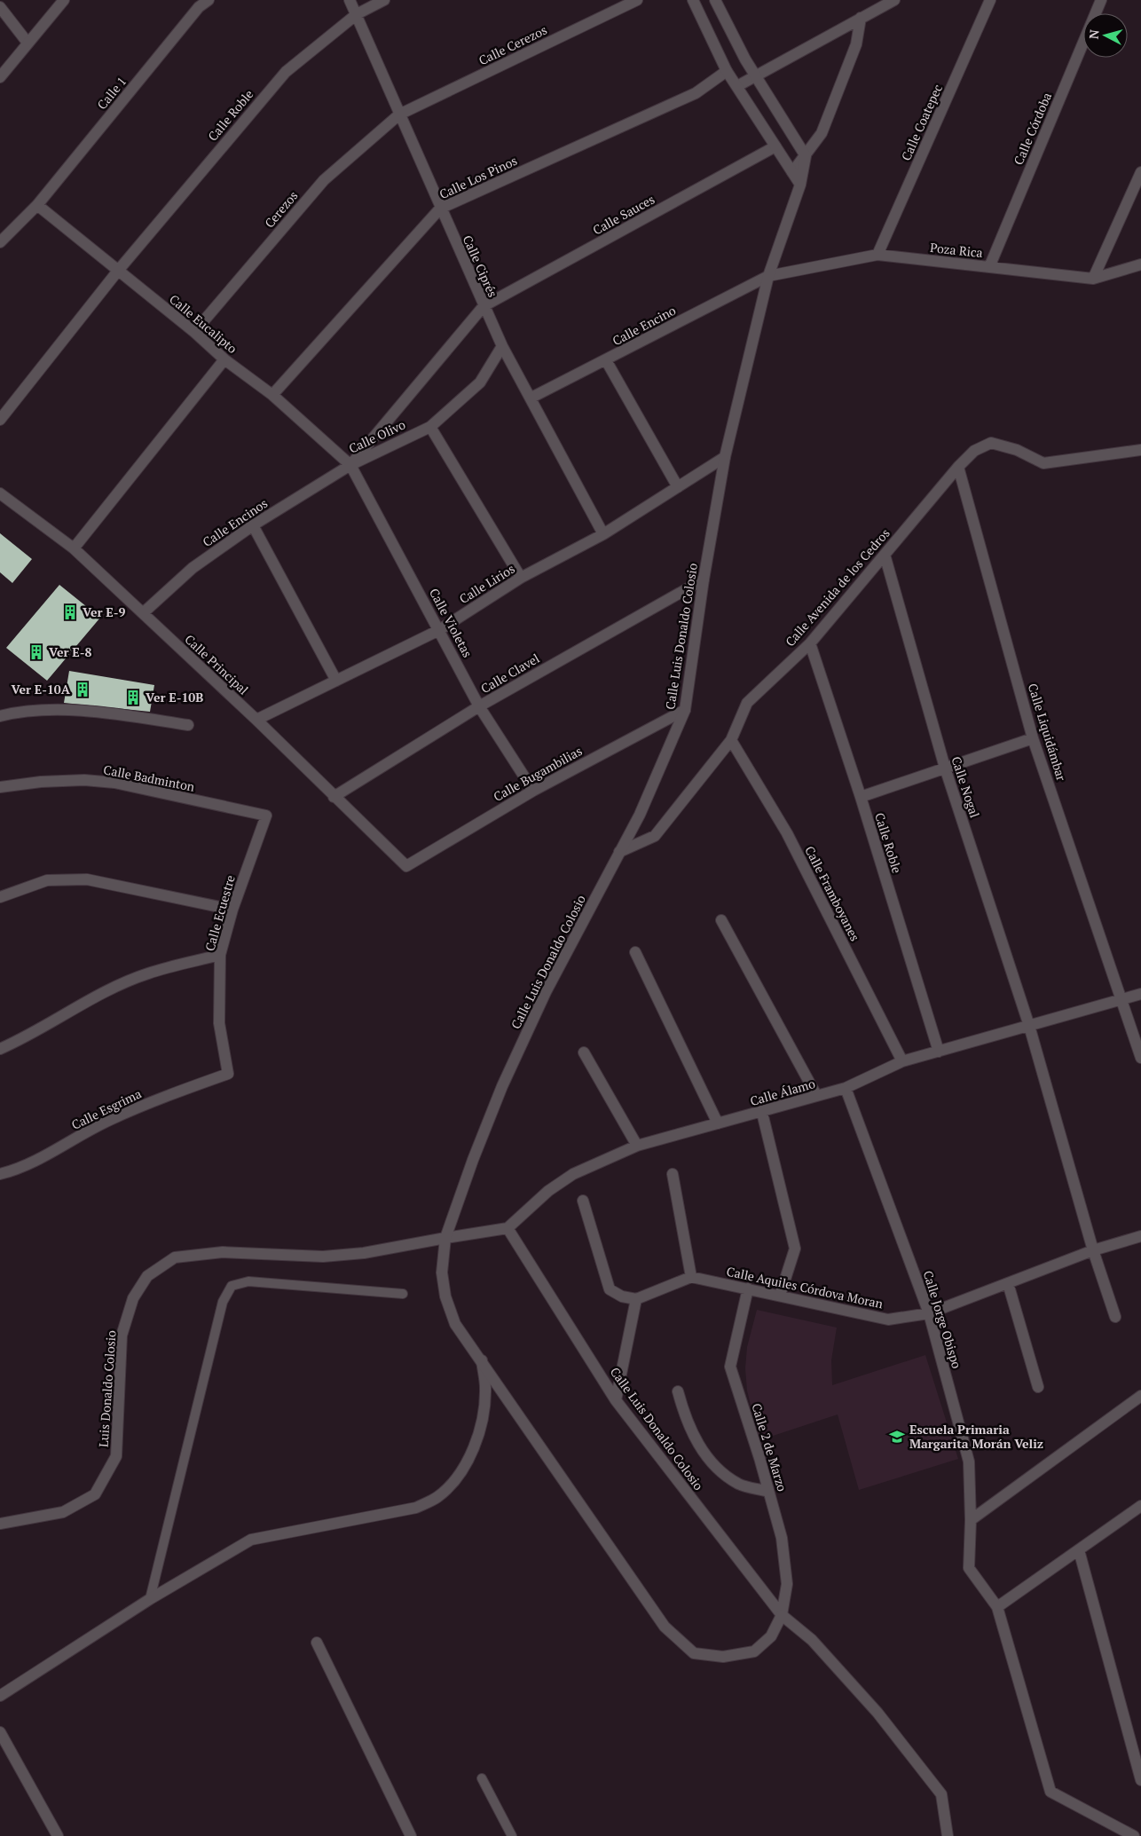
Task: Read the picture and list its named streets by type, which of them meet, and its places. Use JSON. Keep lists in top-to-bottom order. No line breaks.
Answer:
{"streets":{"street":["Calle Cerezos","Calle 1","Calle Roble","Calle Coatepec","Calle Córdoba","Calle Los Pinos","Cerezos","Calle Sauces","Poza Rica","Calle Ciprés","Calle Eucalipto","Calle Encino","Calle Olivo","Calle Encinos","Calle Lirios","Calle Avenida de los Cedros","Calle Violetas","Calle Luis Donaldo Colosio","Calle Principal","Calle Clavel","Calle Liquidámbar","Calle Bugambilias","Calle Badminton","Calle Nogal","Calle Framboyanes","Calle Ecuestre","Calle Álamo","Calle Esgrima","Calle Aquiles Córdova Moran","Calle Jorge Obispo","Luis Donaldo Colosio","Calle 2 de Marzo"]},"crossings":[["Calle Cerezos","Cerezos"],["Calle Cerezos","Calle Ciprés"],["Calle 1","Calle Eucalipto"],["Calle Roble","Calle Ciprés"],["Calle Roble","Calle Eucalipto"],["Calle Roble","Calle Avenida de los Cedros"],["Calle Roble","Calle Álamo"],["Calle Coatepec","Poza Rica"],["Calle Córdoba","Poza Rica"],["Calle Los Pinos","Calle Ciprés"],["Calle Los Pinos","Calle Eucalipto"],["Cerezos","Calle Ciprés"],["Cerezos","Calle Eucalipto"],["Calle Sauces","Calle Ciprés"],["Calle Sauces","Calle Olivo"],["Poza Rica","Calle Encino"],["Poza Rica","Calle Luis Donaldo Colosio"],["Calle Ciprés","Calle Encino"],["Calle Ciprés","Calle Olivo"],["Calle Ciprés","Calle Lirios"],["Calle Eucalipto","Calle Olivo"],["Calle Eucalipto","Calle Encinos"],["Calle Eucalipto","Calle Violetas"],["Calle Encino","Calle Luis Donaldo Colosio"],["Calle Olivo","Calle Encinos"],["Calle Olivo","Calle Violetas"],["Calle Encinos","Calle Violetas"],["Calle Encinos","Calle Principal"],["Calle Lirios","Calle Violetas"],["Calle Lirios","Calle Luis Donaldo Colosio"],["Calle Lirios","Calle Principal"],["Calle Avenida de los Cedros","Calle Luis Donaldo Colosio"],["Calle Avenida de los Cedros","Calle Liquidámbar"],["Calle Avenida de los Cedros","Calle Nogal"],["Calle Avenida de los Cedros","Calle Framboyanes"],["Calle Violetas","Calle Clavel"],["Calle Violetas","Calle Bugambilias"],["Calle Luis Donaldo Colosio","Calle Clavel"],["Calle Luis Donaldo Colosio","Calle Bugambilias"],["Calle Luis Donaldo Colosio","Calle Álamo"],["Calle Luis Donaldo Colosio","Luis Donaldo Colosio"],["Calle Luis Donaldo Colosio","Calle 2 de Marzo"],["Calle Principal","Calle Clavel"],["Calle Principal","Calle Bugambilias"],["Calle Liquidámbar","Calle Álamo"],["Calle Badminton","Calle Ecuestre"],["Calle Nogal","Calle Álamo"],["Calle Nogal","Calle Aquiles Córdova Moran"],["Calle Framboyanes","Calle Álamo"],["Calle Ecuestre","Calle Esgrima"],["Calle Álamo","Calle Jorge Obispo"],["Calle Aquiles Córdova Moran","Calle Jorge Obispo"],["Calle Aquiles Córdova Moran","Calle 2 de Marzo"]],"places":{"building":["Ver E-9","Ver E-8","Ver E-10A","Ver E-10B"],"school or university":["Escuela Primaria Margarita Morán Veliz"]},"north":"left"}
